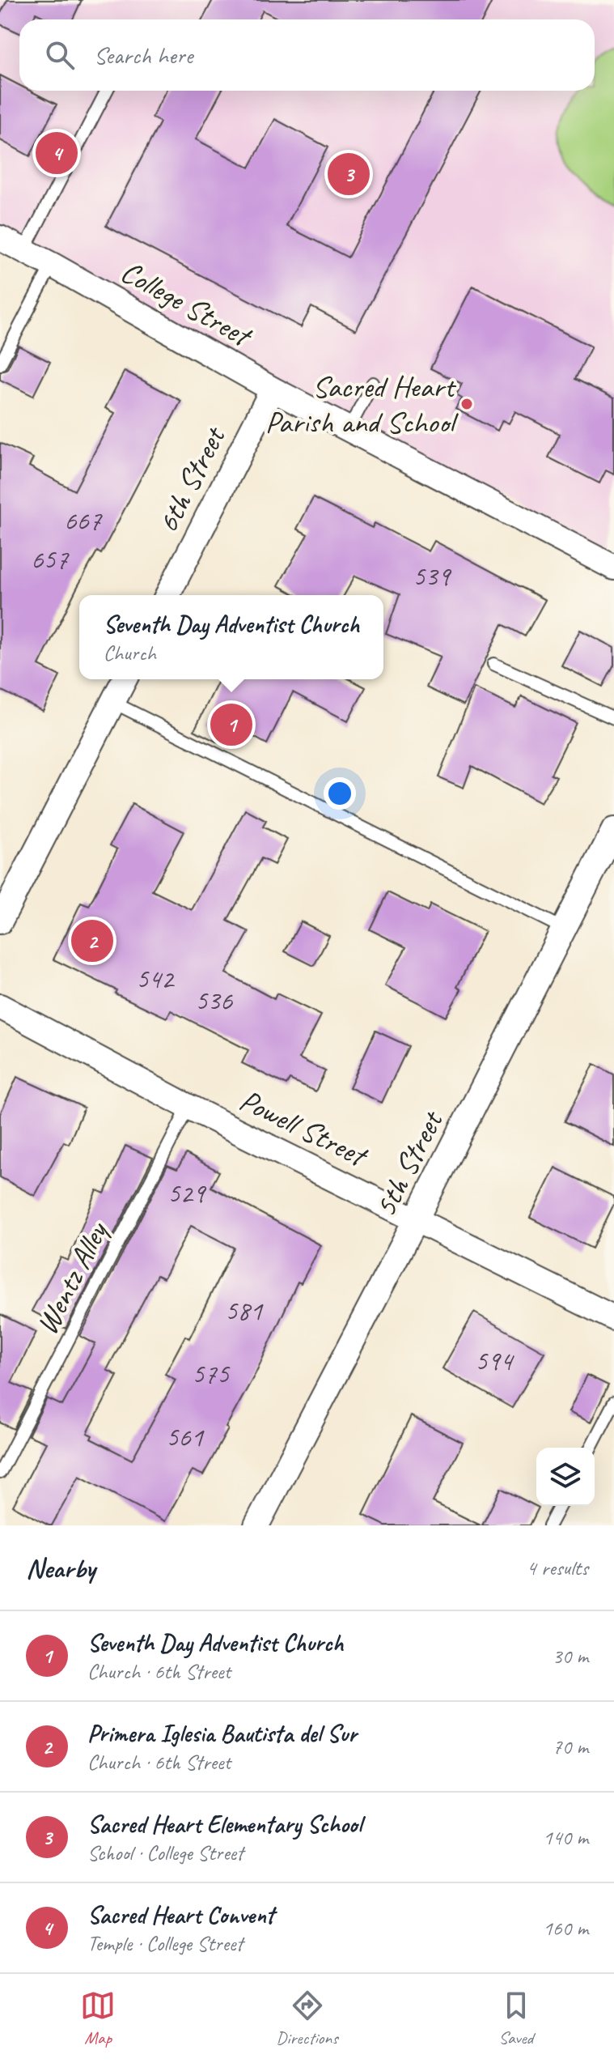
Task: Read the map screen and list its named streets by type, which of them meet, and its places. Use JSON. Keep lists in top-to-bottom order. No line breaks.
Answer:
{"streets":{"street":["College Street","6th Street","Powell Street","5th Street"],"lane":["Wentz Alley"]},"crossings":[["College Street","6th Street"],["Powell Street","5th Street"],["Powell Street","Wentz Alley"]],"places":["Sacred Heart Parish and School"],"house_numbers":["667","657","539","542","536","529","581","594","575","561"],"page":{"search":"Search here","pins":["4","3","1","2"],"popup":["Seventh Day Adventist Church","Church"],"heading":["Nearby","4 results"],"list":[{"mark":"1","name":"Seventh Day Adventist Church","note":"Church · 6th Street","value":"30 m"},{"mark":"2","name":"Primera Iglesia Bautista del Sur","note":"Church · 6th Street","value":"70 m"},{"mark":"3","name":"Sacred Heart Elementary School","note":"School · College Street","value":"140 m"},{"mark":"4","name":"Sacred Heart Convent","note":"Temple · College Street","value":"160 m"}],"nav":["Map","Directions","Saved"]}}
